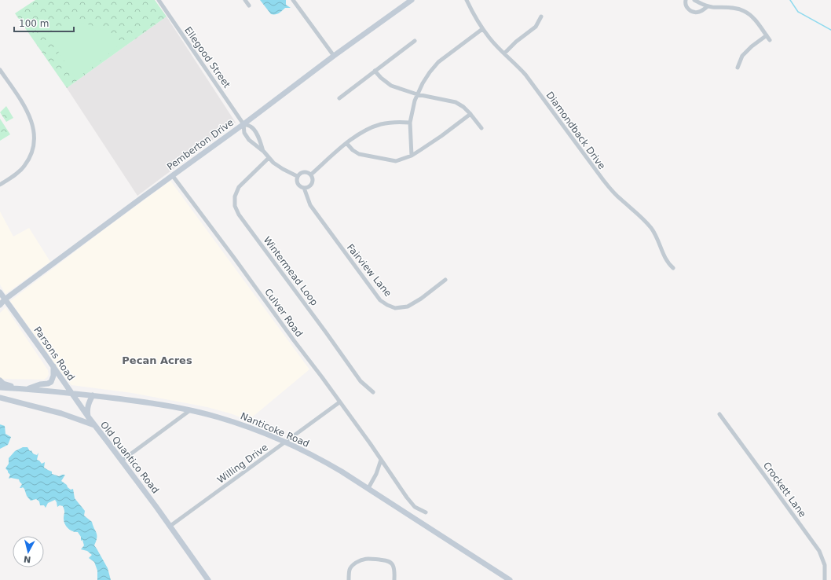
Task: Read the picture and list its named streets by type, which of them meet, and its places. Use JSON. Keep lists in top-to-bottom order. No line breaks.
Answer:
{"streets":{"street":["Ellegood Street","Diamondback Drive","Pemberton Drive","Fairview Lane","Wintermead Loop","Culver Road","Parsons Road","Nanticoke Road","Old Quantico Road","Willing Drive","Crockett Lane"]},"crossings":[["Ellegood Street","Pemberton Drive"],["Pemberton Drive","Culver Road"],["Pemberton Drive","Parsons Road"],["Culver Road","Willing Drive"],["Parsons Road","Nanticoke Road"],["Parsons Road","Old Quantico Road"],["Nanticoke Road","Willing Drive"],["Old Quantico Road","Willing Drive"]],"districts":["Pecan Acres"],"scale_bar":"100 m","north":"bottom"}
